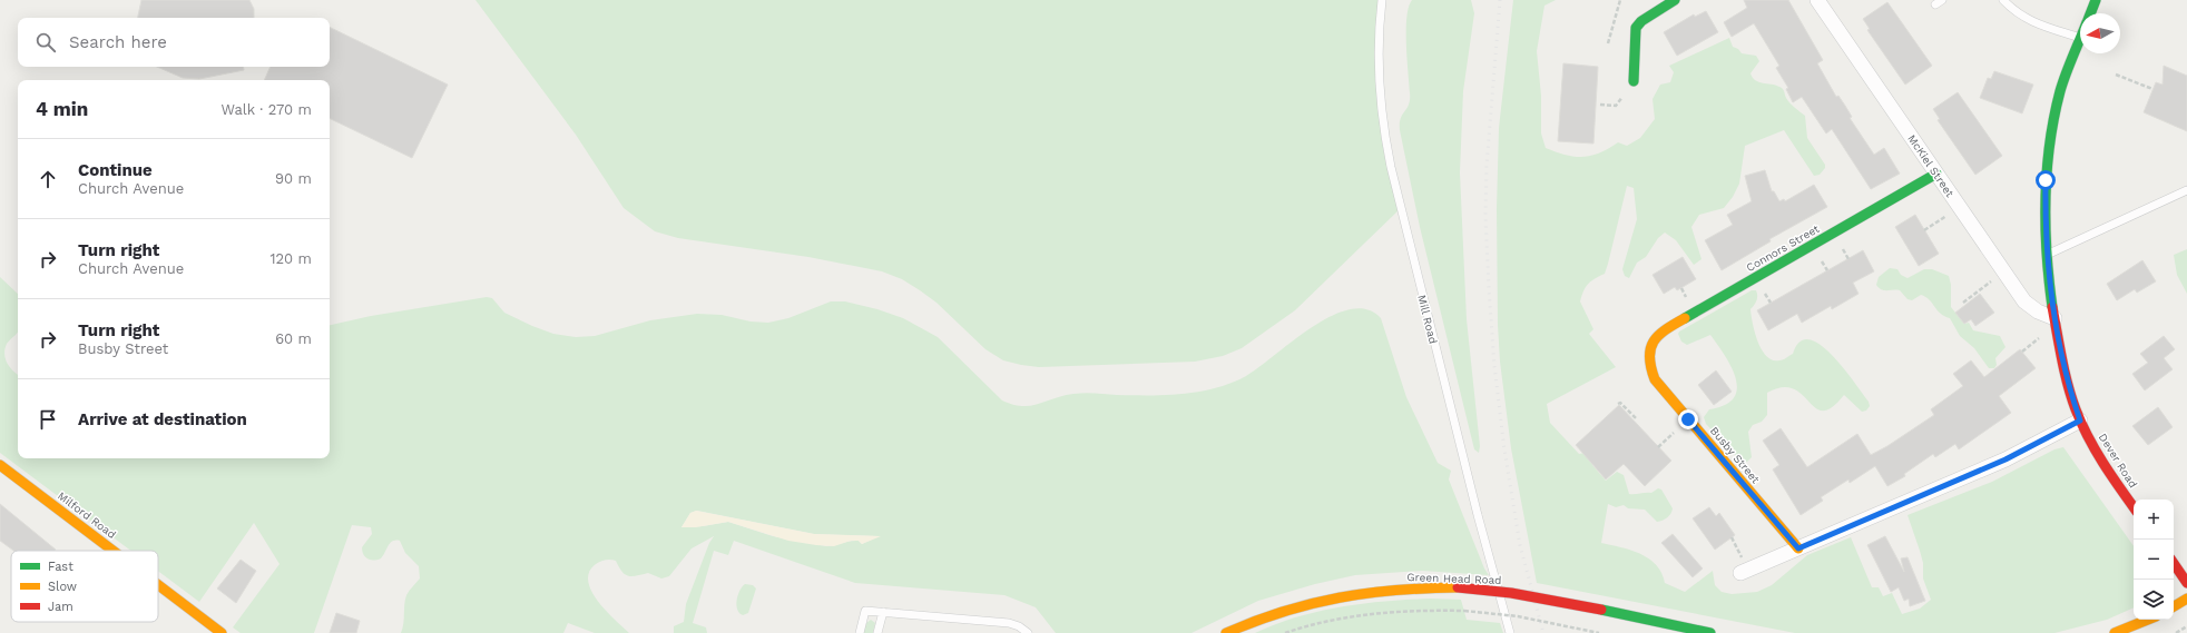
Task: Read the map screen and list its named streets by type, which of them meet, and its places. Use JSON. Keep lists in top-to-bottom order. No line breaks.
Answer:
{"streets":{"street":["McKiel Street","Connors Street","Busby Street","Dever Road","Milford Road","Green Head Road"],"lane":["Mill Road"]},"crossings":[["McKiel Street","Connors Street"],["McKiel Street","Dever Road"],["Connors Street","Busby Street"]],"legend":["Fast","Slow","Jam"],"north":"left","page":{"search":"Search here","heading":["4 min","Walk · 270 m"],"list":[["Continue","Church Avenue","90 m"],["Turn right","Church Avenue","120 m"],["Turn right","Busby Street","60 m"],"Arrive at destination"],"map_buttons":["+","−"]}}
